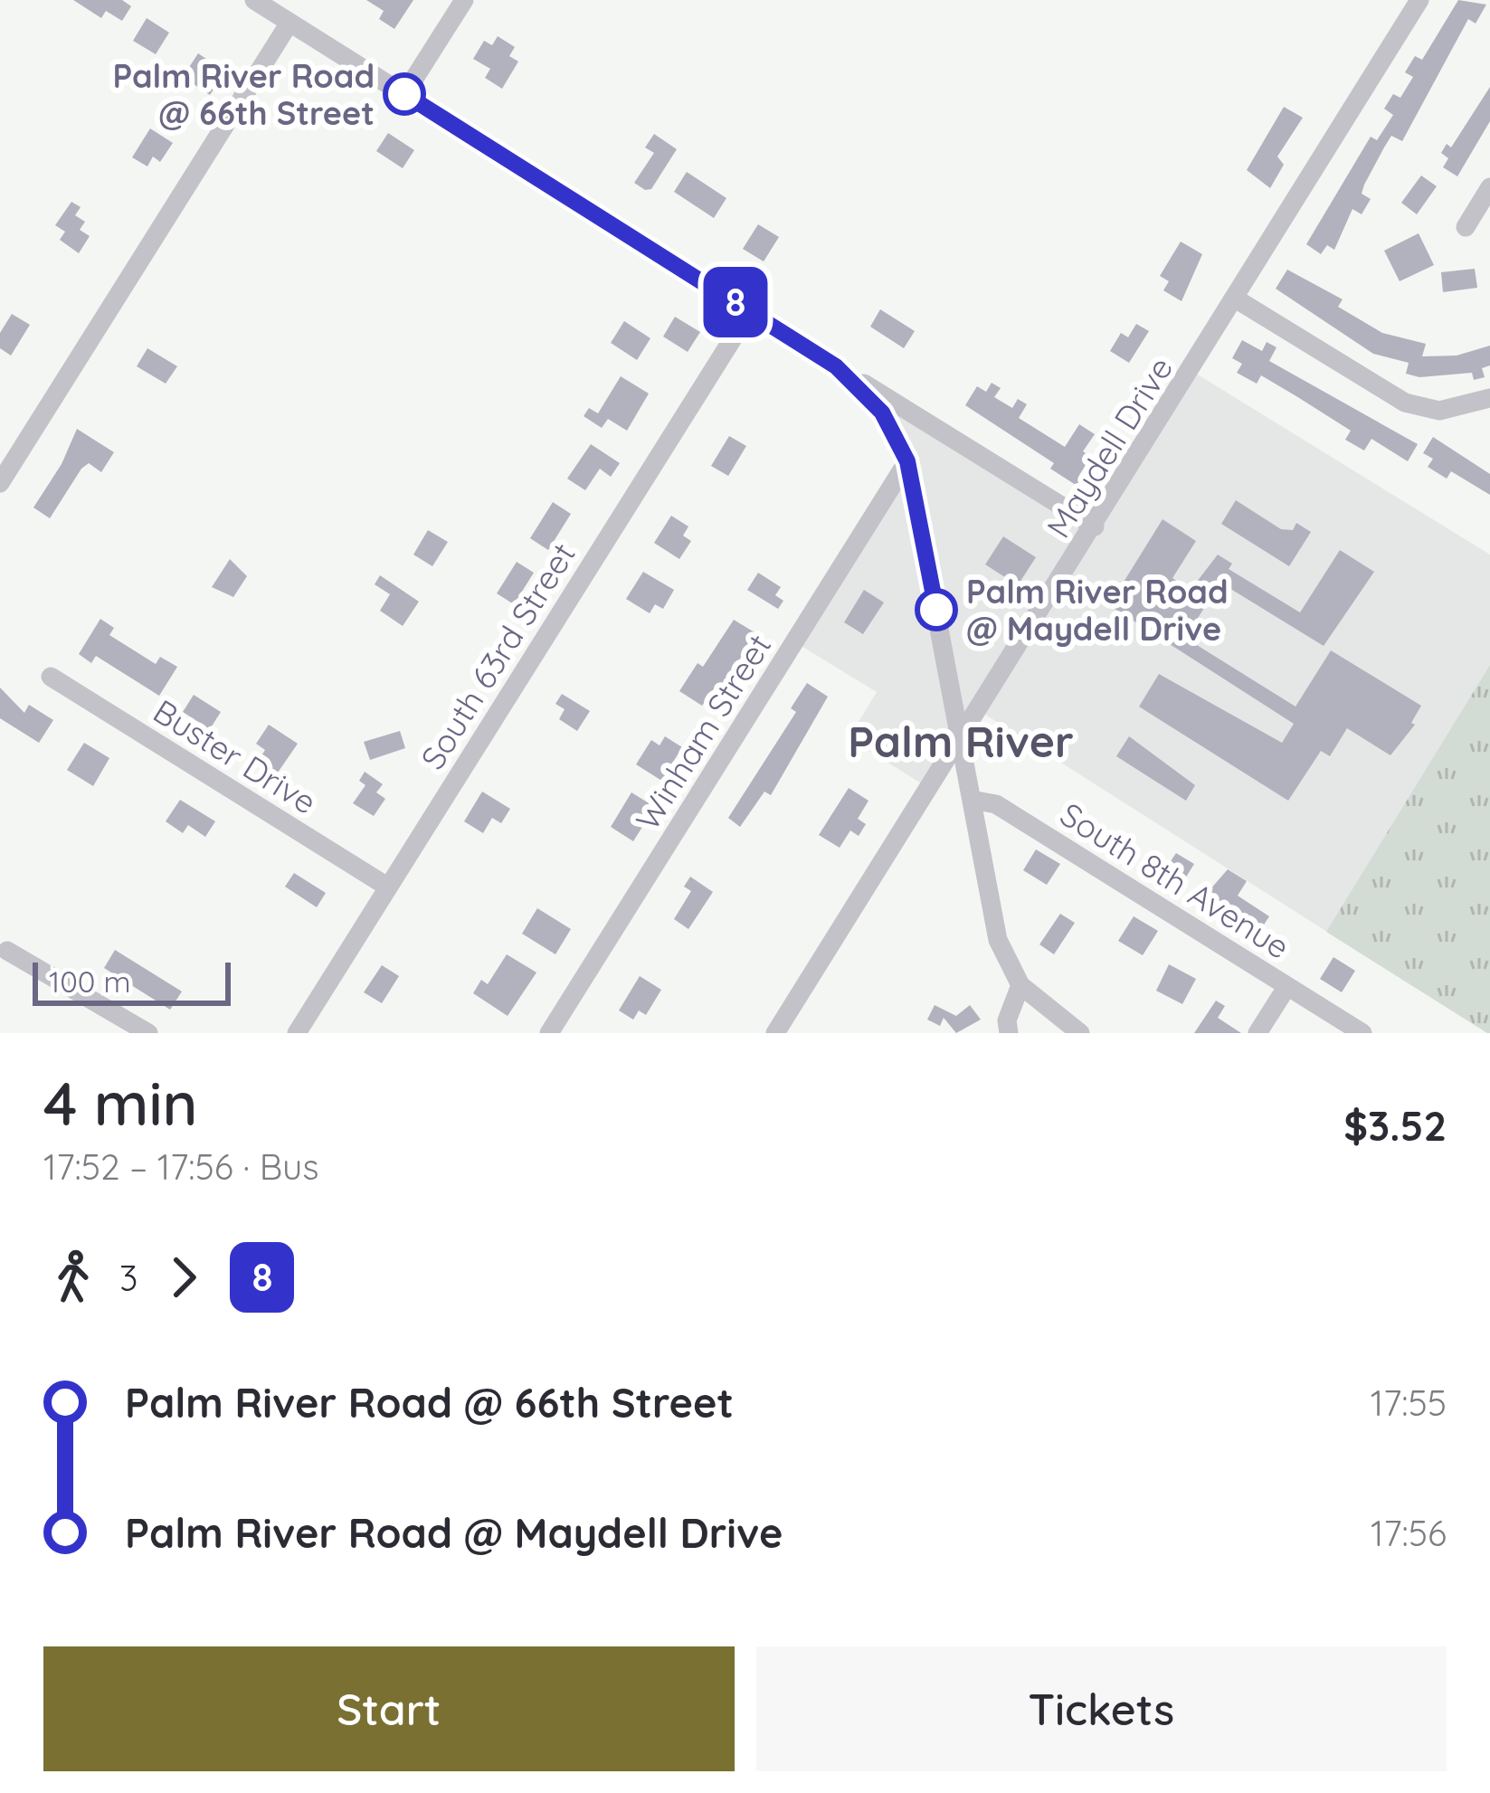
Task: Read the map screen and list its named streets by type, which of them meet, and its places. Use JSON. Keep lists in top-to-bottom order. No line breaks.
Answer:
{"streets":{"street":["Maydell Drive","South 63rd Street","Winham Street","Buster Drive","South 8th Avenue"]},"crossings":[["South 63rd Street","Buster Drive"]],"districts":["Palm River"],"places":["Palm River Road @ 66th Street","Palm River Road @ Maydell Drive"],"lines":["bus line 8"],"scale_bar":"100 m","page":{"on_map":"8","scale":"100 m","heading":["4 min","17:52 – 17:56 · Bus","$3.52"],"legs":["3","8"],"list":[{"name":"Palm River Road @ 66th Street","value":"17:55"},{"name":"Palm River Road @ Maydell Drive","value":"17:56"}],"buttons":["Start","Tickets"]}}
